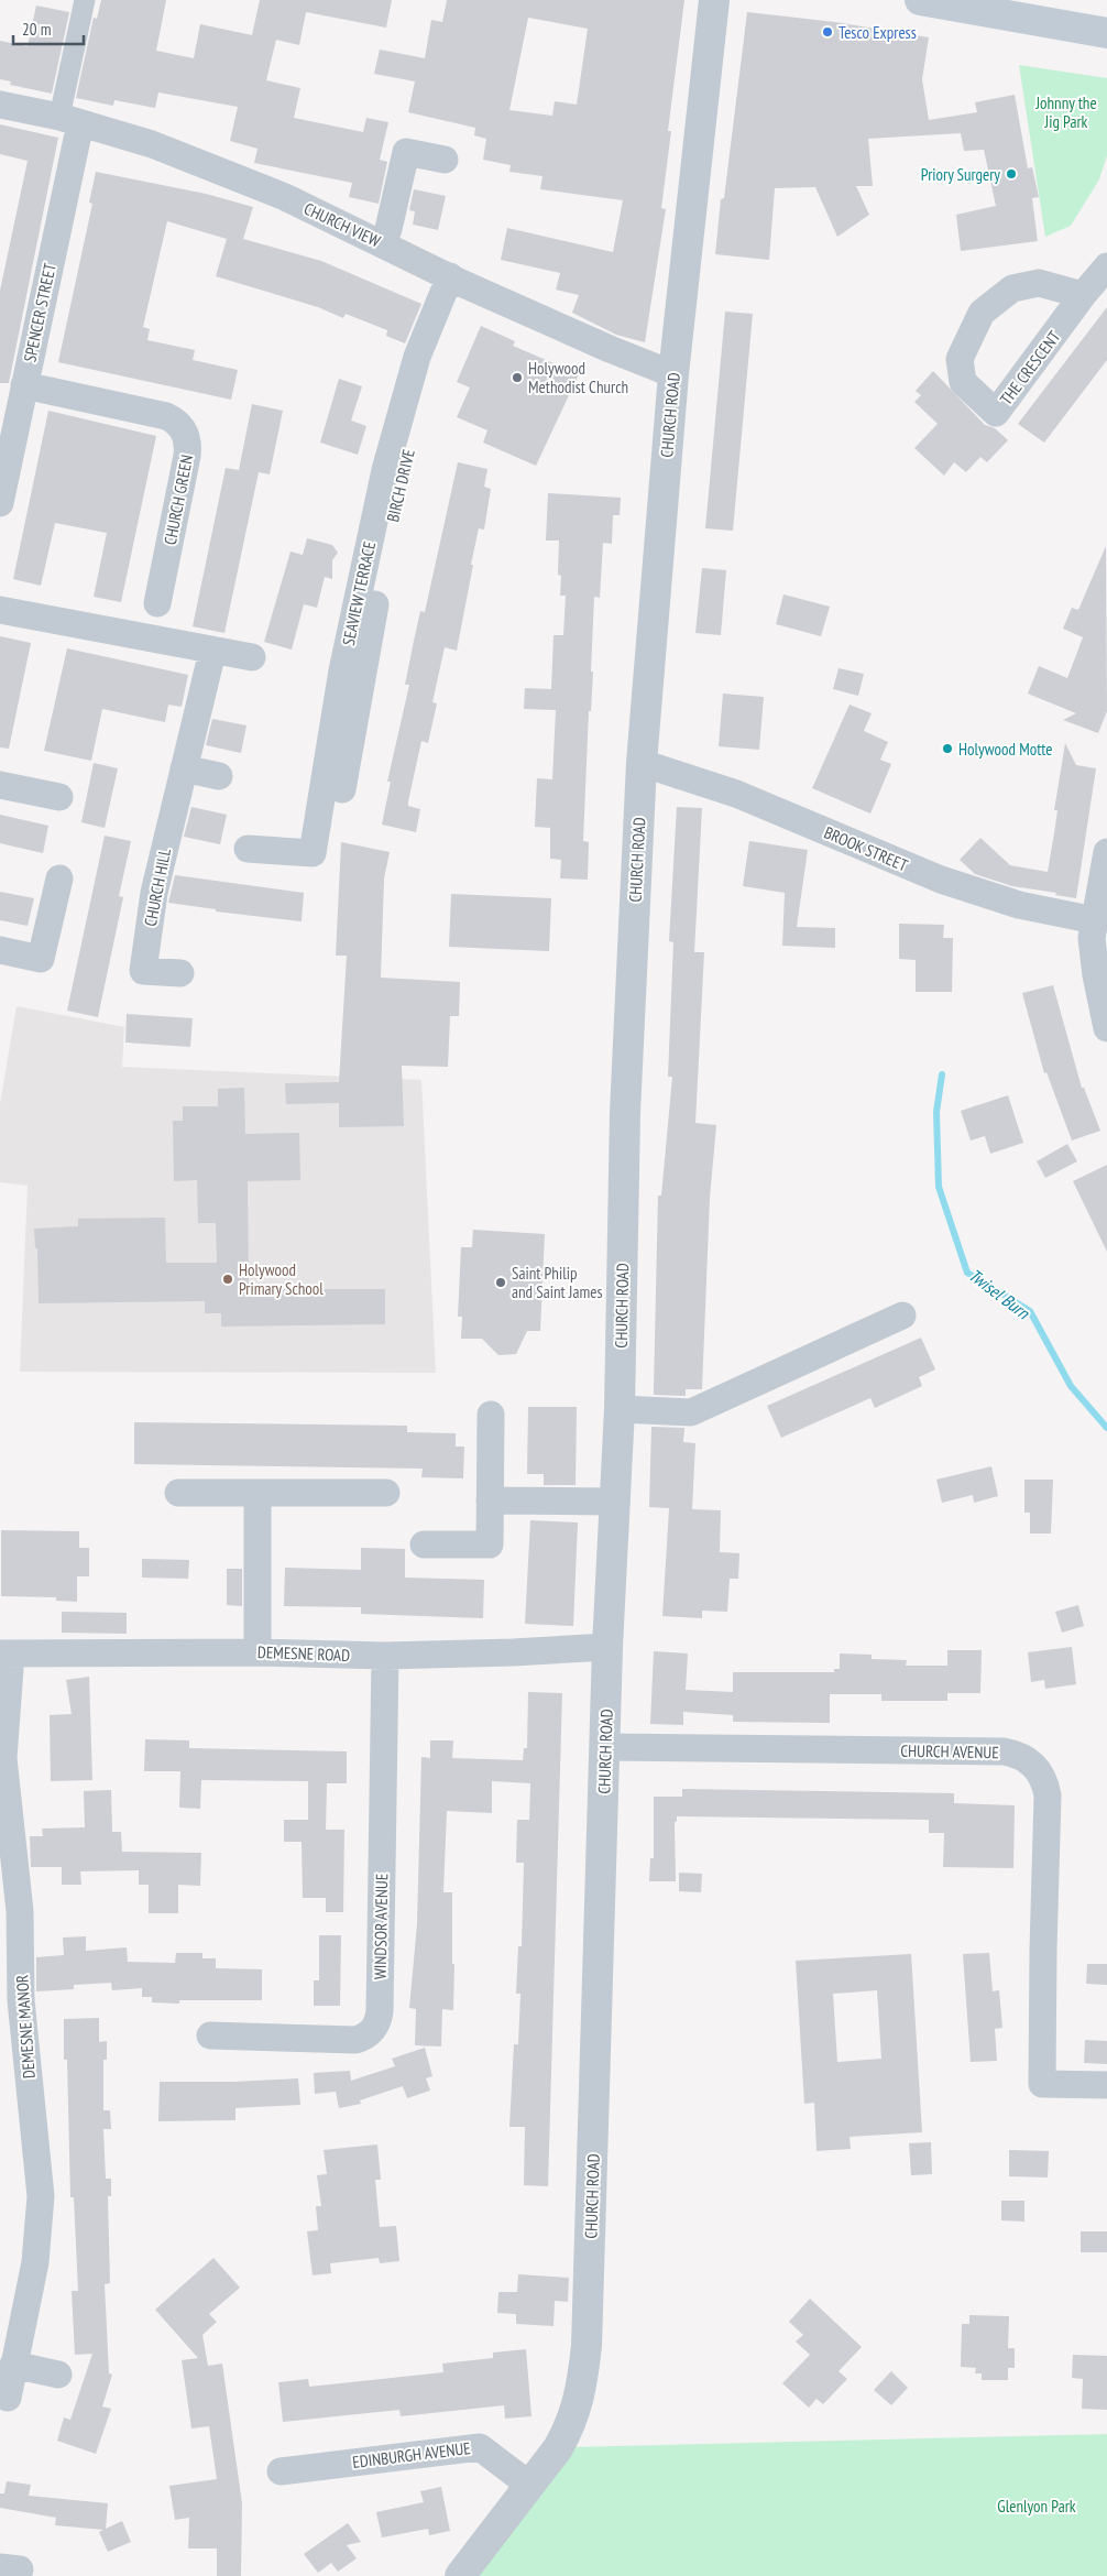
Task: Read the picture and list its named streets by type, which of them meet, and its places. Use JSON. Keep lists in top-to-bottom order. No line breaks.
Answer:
{"streets":{"street":["CHURCH VIEW","SPENCER STREET","THE CRESCENT","CHURCH ROAD","BIRCH DRIVE","CHURCH GREEN","SEAVIEW TERRACE","BROOK STREET","CHURCH HILL","DEMESNE ROAD","CHURCH AVENUE","WINDSOR AVENUE","DEMESNE MANOR","EDINBURGH AVENUE"]},"crossings":[["CHURCH VIEW","SPENCER STREET"],["CHURCH VIEW","CHURCH ROAD"],["CHURCH VIEW","BIRCH DRIVE"],["CHURCH VIEW","SEAVIEW TERRACE"],["SPENCER STREET","CHURCH GREEN"],["CHURCH ROAD","BROOK STREET"],["CHURCH ROAD","DEMESNE ROAD"],["CHURCH ROAD","CHURCH AVENUE"],["CHURCH ROAD","EDINBURGH AVENUE"],["BIRCH DRIVE","SEAVIEW TERRACE"],["DEMESNE ROAD","WINDSOR AVENUE"],["DEMESNE ROAD","DEMESNE MANOR"]],"water":["Twisel Burn"],"parks":["Johnny the Jig Park","Glenlyon Park"],"places":["Tesco Express","Priory Surgery","Holywood Methodist Church","Holywood Motte","Holywood Primary School","Saint Philip and Saint James"],"scale_bar":"20 m"}
